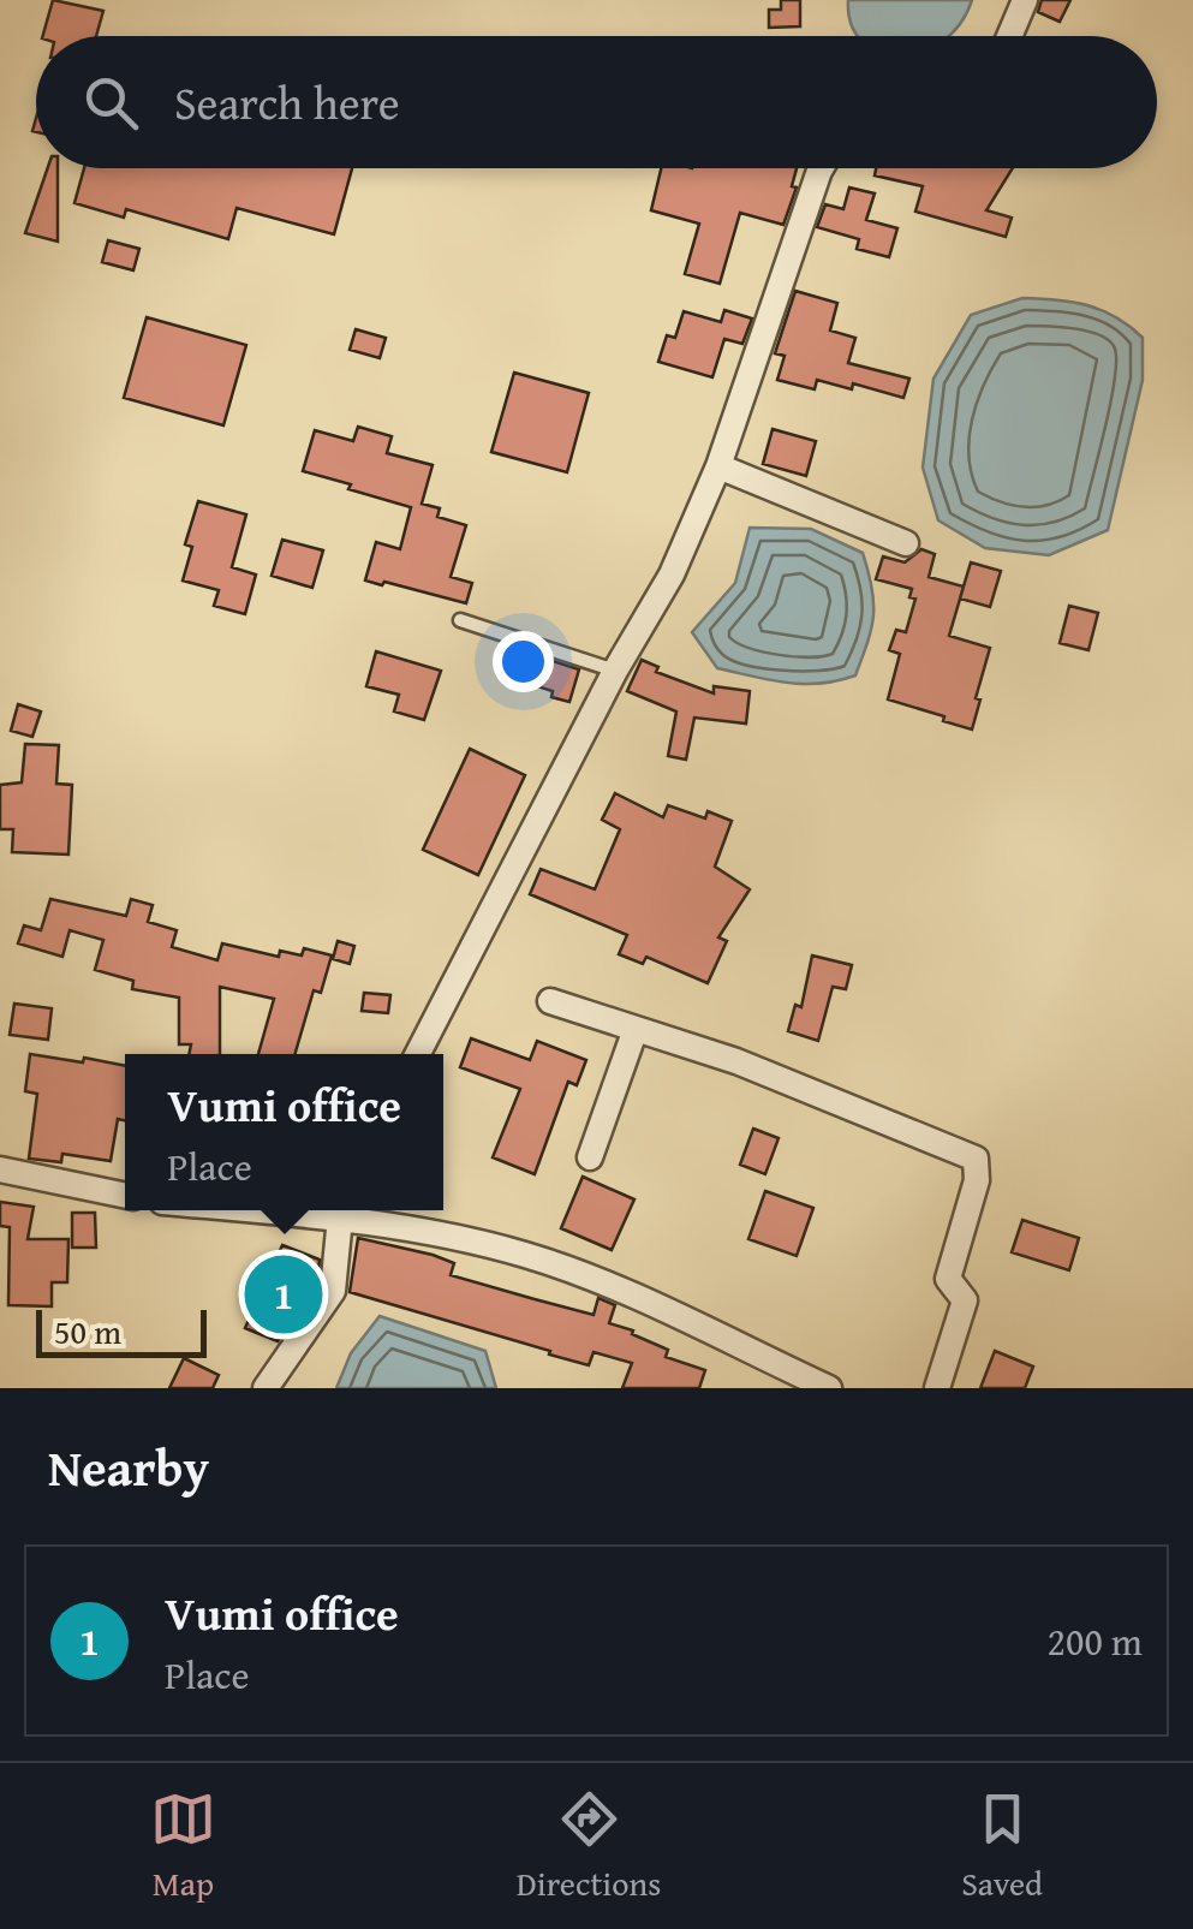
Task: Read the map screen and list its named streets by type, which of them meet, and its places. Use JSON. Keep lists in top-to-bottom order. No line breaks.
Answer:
{"scale_bar":"50 m","page":{"search":"Search here","popup":["Vumi office","Place"],"pins":"1","scale":"50 m","heading":"Nearby","list":[{"mark":"1","name":"Vumi office","note":"Place","value":"200 m"}],"nav":["Map","Directions","Saved"]}}
